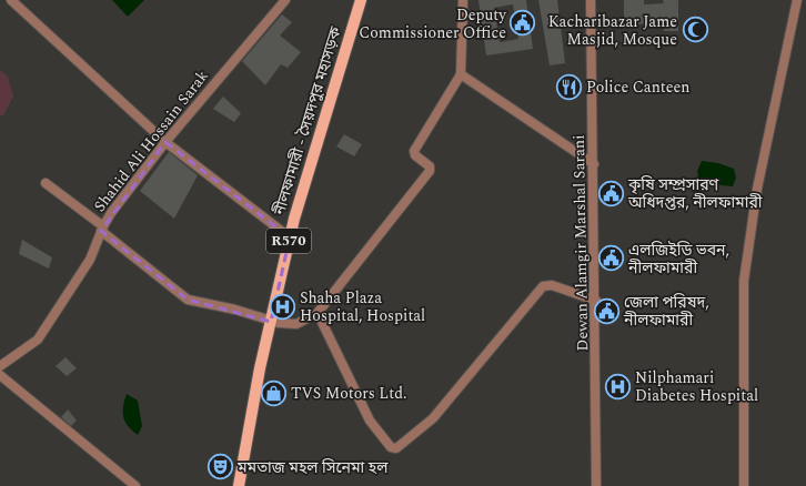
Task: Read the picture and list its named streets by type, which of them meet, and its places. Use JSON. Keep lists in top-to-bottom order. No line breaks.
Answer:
{"streets":{"main road":["নীলফামারী - সৈয়দপুর মহাসড়ক","R570"],"street":["Shahid Ali Hossain Sarak","Dewan Alamgir Marshal Sarani"]},"places":{"public building":["Deputy Commissioner Office","কৃষি সম্প্রসারণ অধিদপ্তর, নীলফামারী","এলজিইডি ভবন, নীলফামারী","জেলা পরিষদ, নীলফামারী"],"mosque":["Kacharibazar Jame Masjid, Mosque"],"restaurant":["Police Canteen"],"hospital":["Shaha Plaza Hospital, Hospital","Nilphamari Diabetes Hospital"],"shop":["TVS Motors Ltd."],"theatre":["মমতাজ মহল সিনেমা হল"]}}
